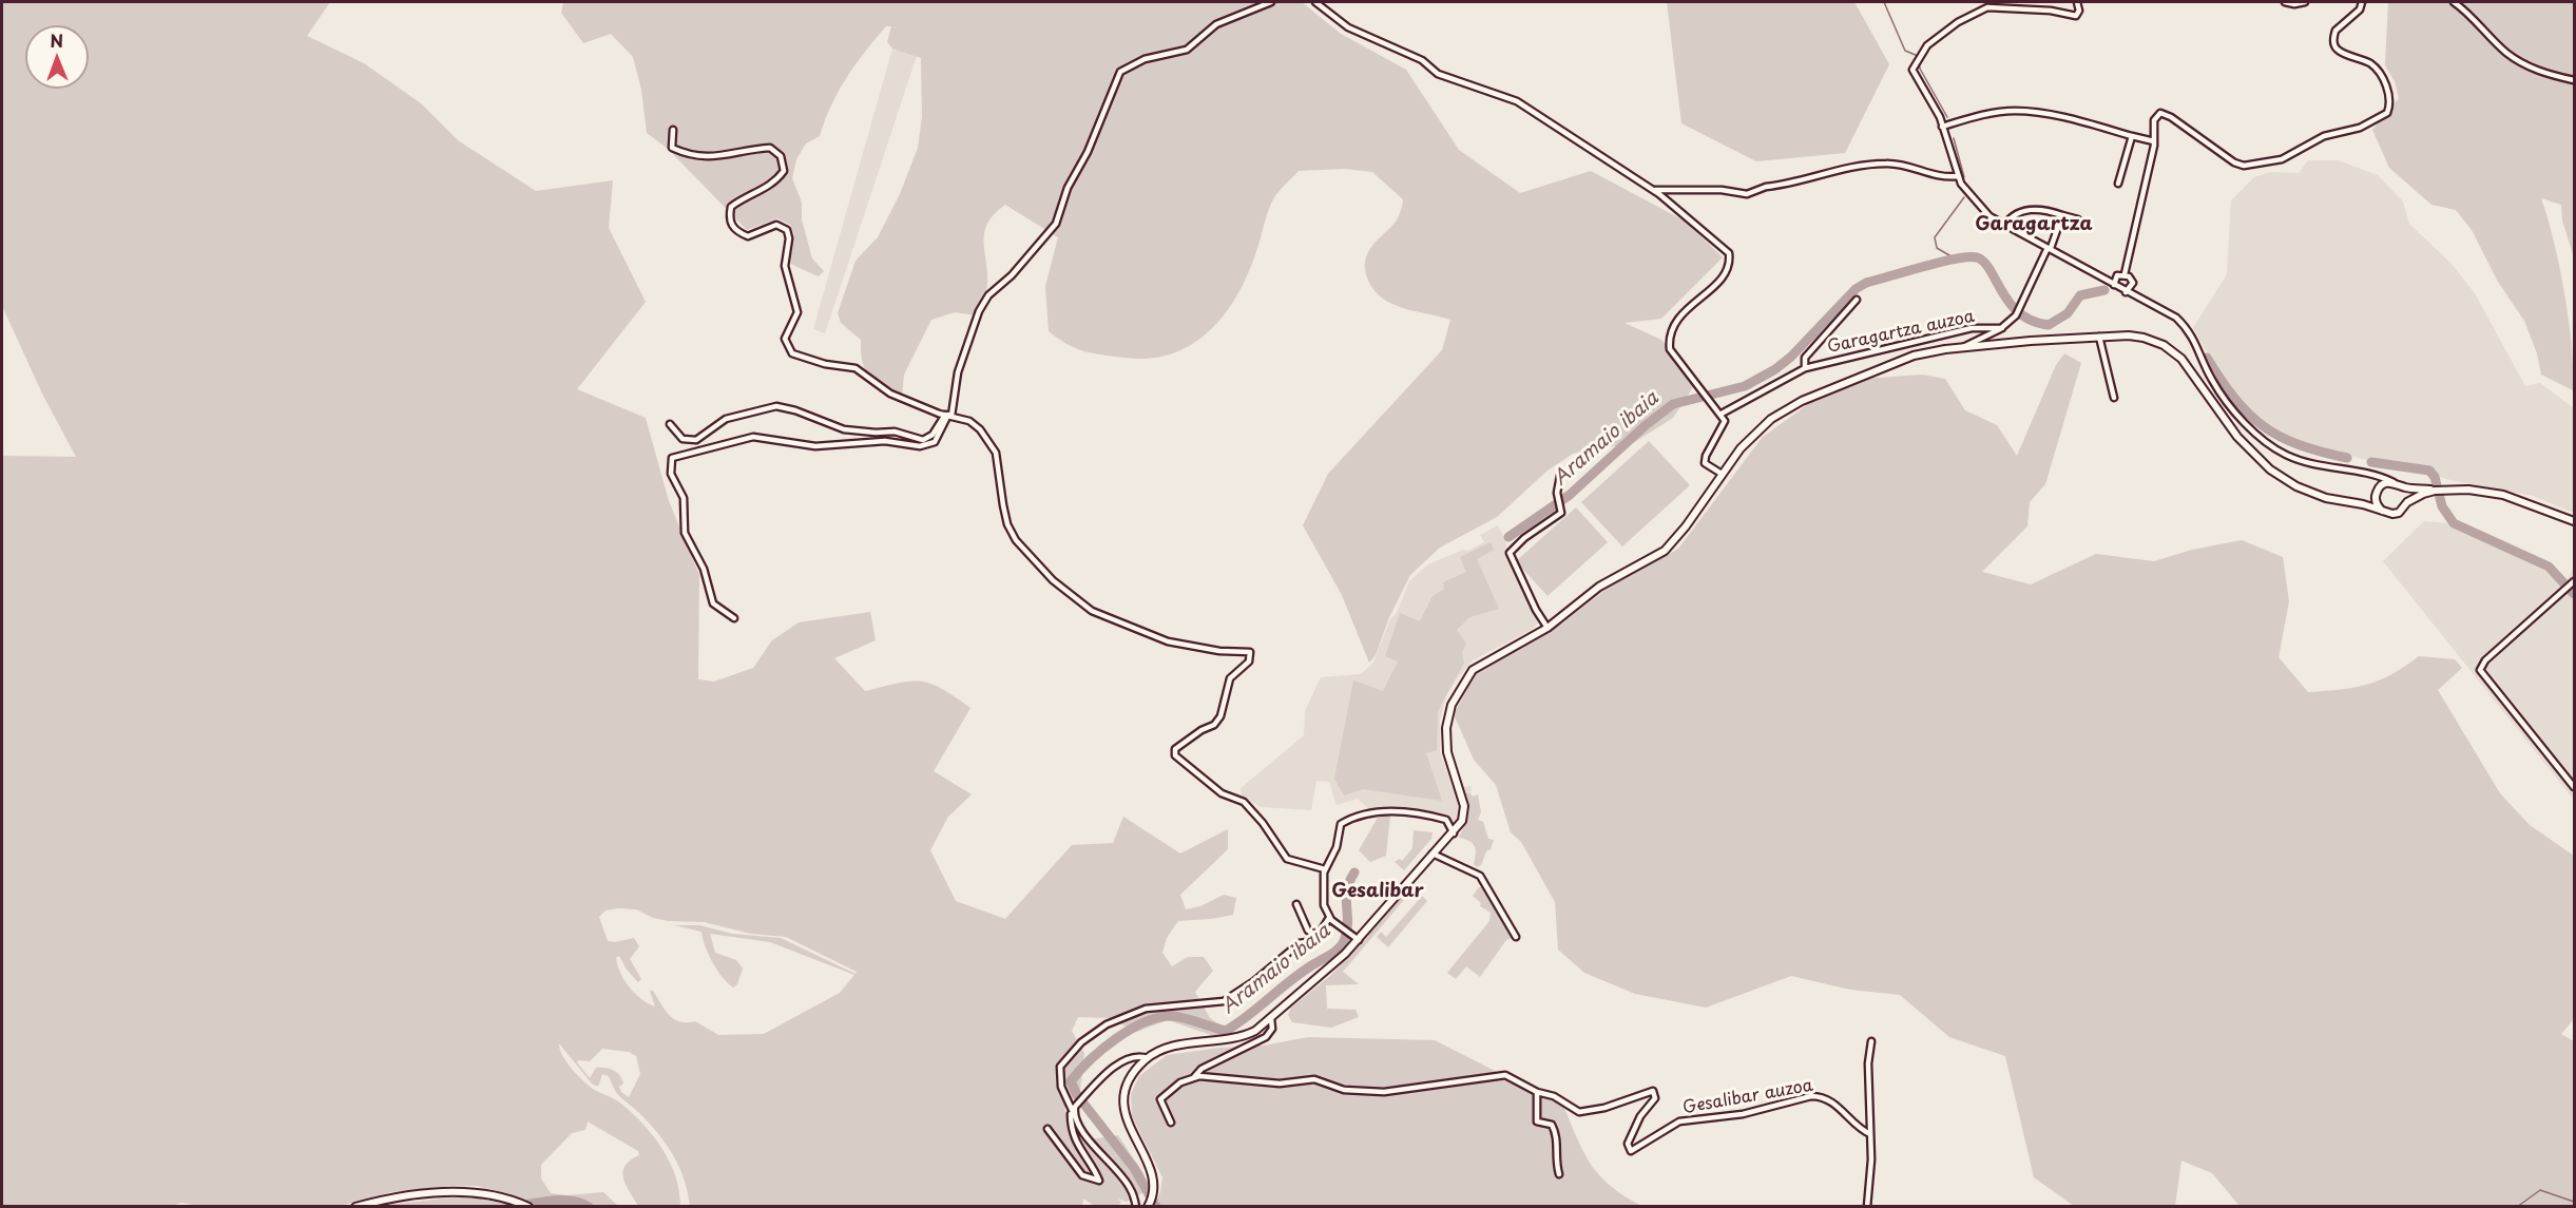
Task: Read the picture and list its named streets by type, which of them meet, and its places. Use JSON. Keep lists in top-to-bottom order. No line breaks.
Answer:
{"streets":{"street":["Garagartza auzoa","Gesalibar auzoa"]},"districts":["Garagartza","Gesalibar"],"water":["Aramaio ibaia"],"north":"top"}
